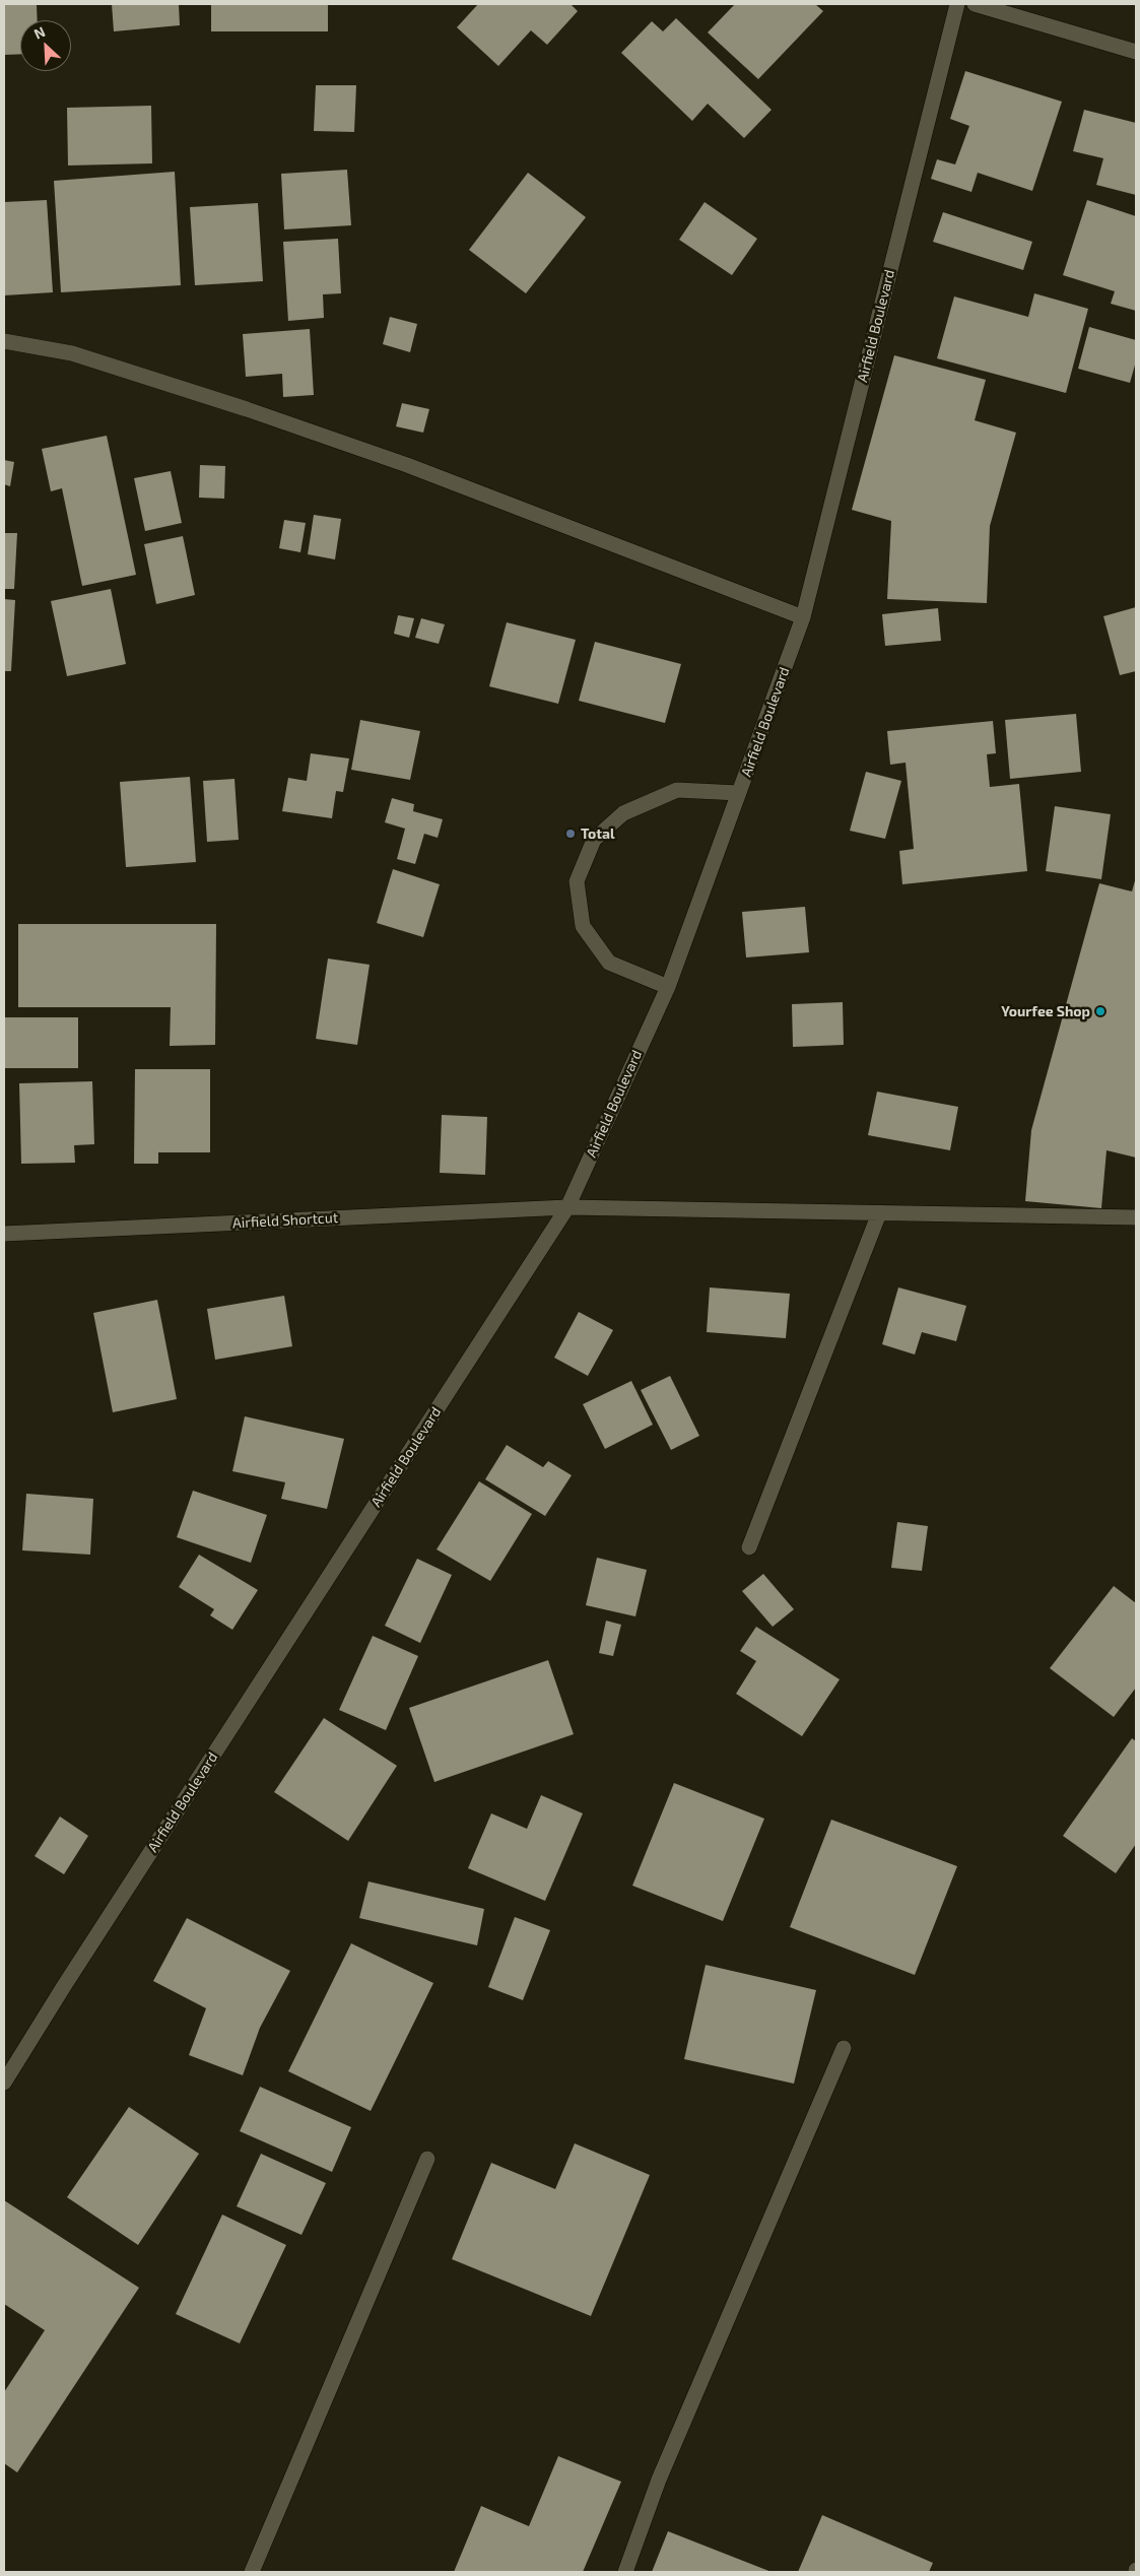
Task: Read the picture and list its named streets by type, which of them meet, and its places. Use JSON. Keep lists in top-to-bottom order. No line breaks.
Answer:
{"streets":{"street":["Airfield Boulevard","Airfield Shortcut"]},"crossings":[["Airfield Boulevard","Airfield Shortcut"]],"places":["Total","Yourfee Shop"],"north":"top left"}
